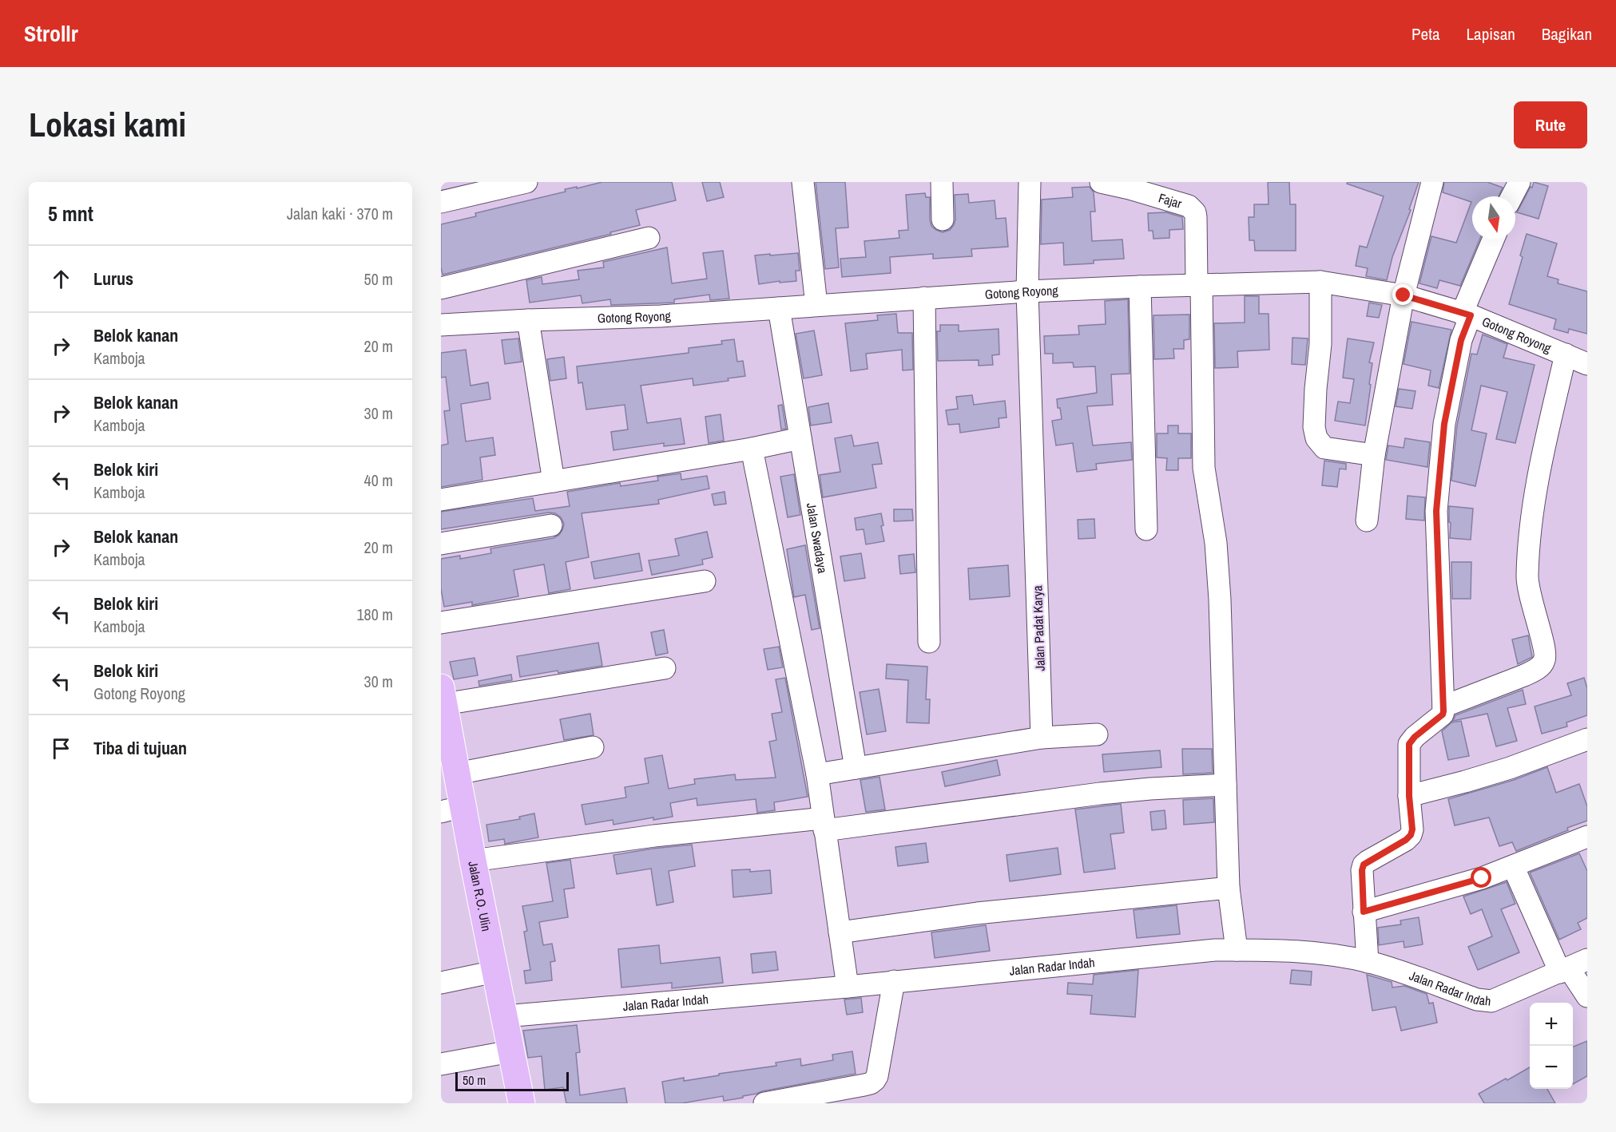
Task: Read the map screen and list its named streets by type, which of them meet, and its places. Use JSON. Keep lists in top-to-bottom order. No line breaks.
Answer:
{"streets":{"main road":["Jalan R.O. Ulin"],"street":["Fajar","Gotong Royong","Jalan Swadaya","Jalan Padat Karya","Jalan Radar Indah"]},"crossings":[["Fajar","Gotong Royong"],["Gotong Royong","Jalan Swadaya"],["Gotong Royong","Jalan Padat Karya"],["Jalan R.O. Ulin","Jalan Radar Indah"]],"scale_bar":"50 m","north":"bottom","page":{"header":"Strollr","nav":["Peta","Lapisan","Bagikan"],"buttons":"Rute","title":"Lokasi kami","heading":["5 mnt","Jalan kaki · 370 m"],"list":[["Lurus","50 m"],["Belok kanan","Kamboja","20 m"],["Belok kanan","Kamboja","30 m"],["Belok kiri","Kamboja","40 m"],["Belok kanan","Kamboja","20 m"],["Belok kiri","Kamboja","180 m"],["Belok kiri","Gotong Royong","30 m"],"Tiba di tujuan"],"map_buttons":["+","−"],"scale":"50 m"}}
